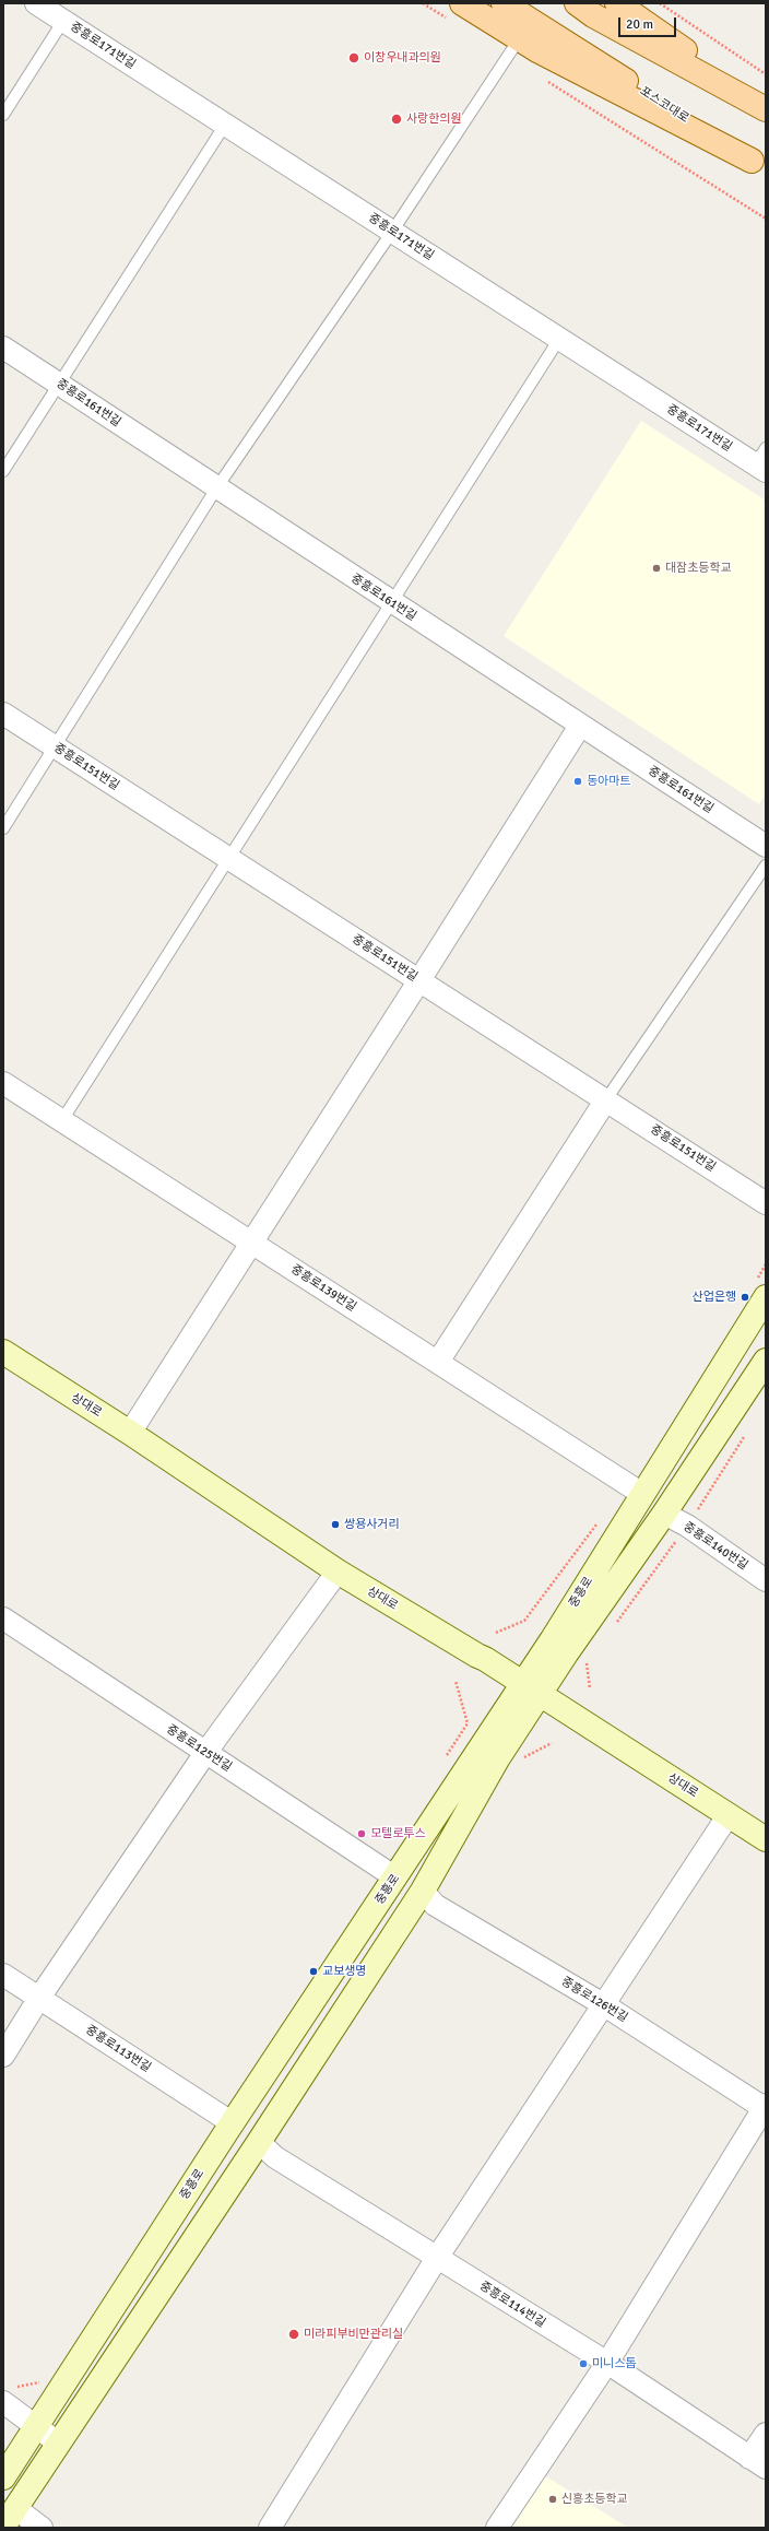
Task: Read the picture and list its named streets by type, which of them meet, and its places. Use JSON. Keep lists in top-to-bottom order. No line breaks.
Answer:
{"streets":{"main road":["포스코대로","상대로","중흥로"],"street":["중흥로171번길","중흥로161번길","중흥로151번길","중흥로139번길","중흥로140번길","중흥로125번길","중흥로126번길","중흥로113번길","중흥로114번길"]},"crossings":[["중흥로139번길","중흥로"],["상대로","중흥로"],["중흥로140번길","중흥로"],["중흥로","중흥로125번길"],["중흥로","중흥로126번길"],["중흥로","중흥로113번길"],["중흥로","중흥로114번길"]],"places":["이창우내과의원","사랑한의원","대잠초등학교","동아마트","산업은행","쌍용사거리","모텔로투스","교보생명","미라피부비만관리실","미니스톱","신흥초등학교"],"scale_bar":"20 m"}
